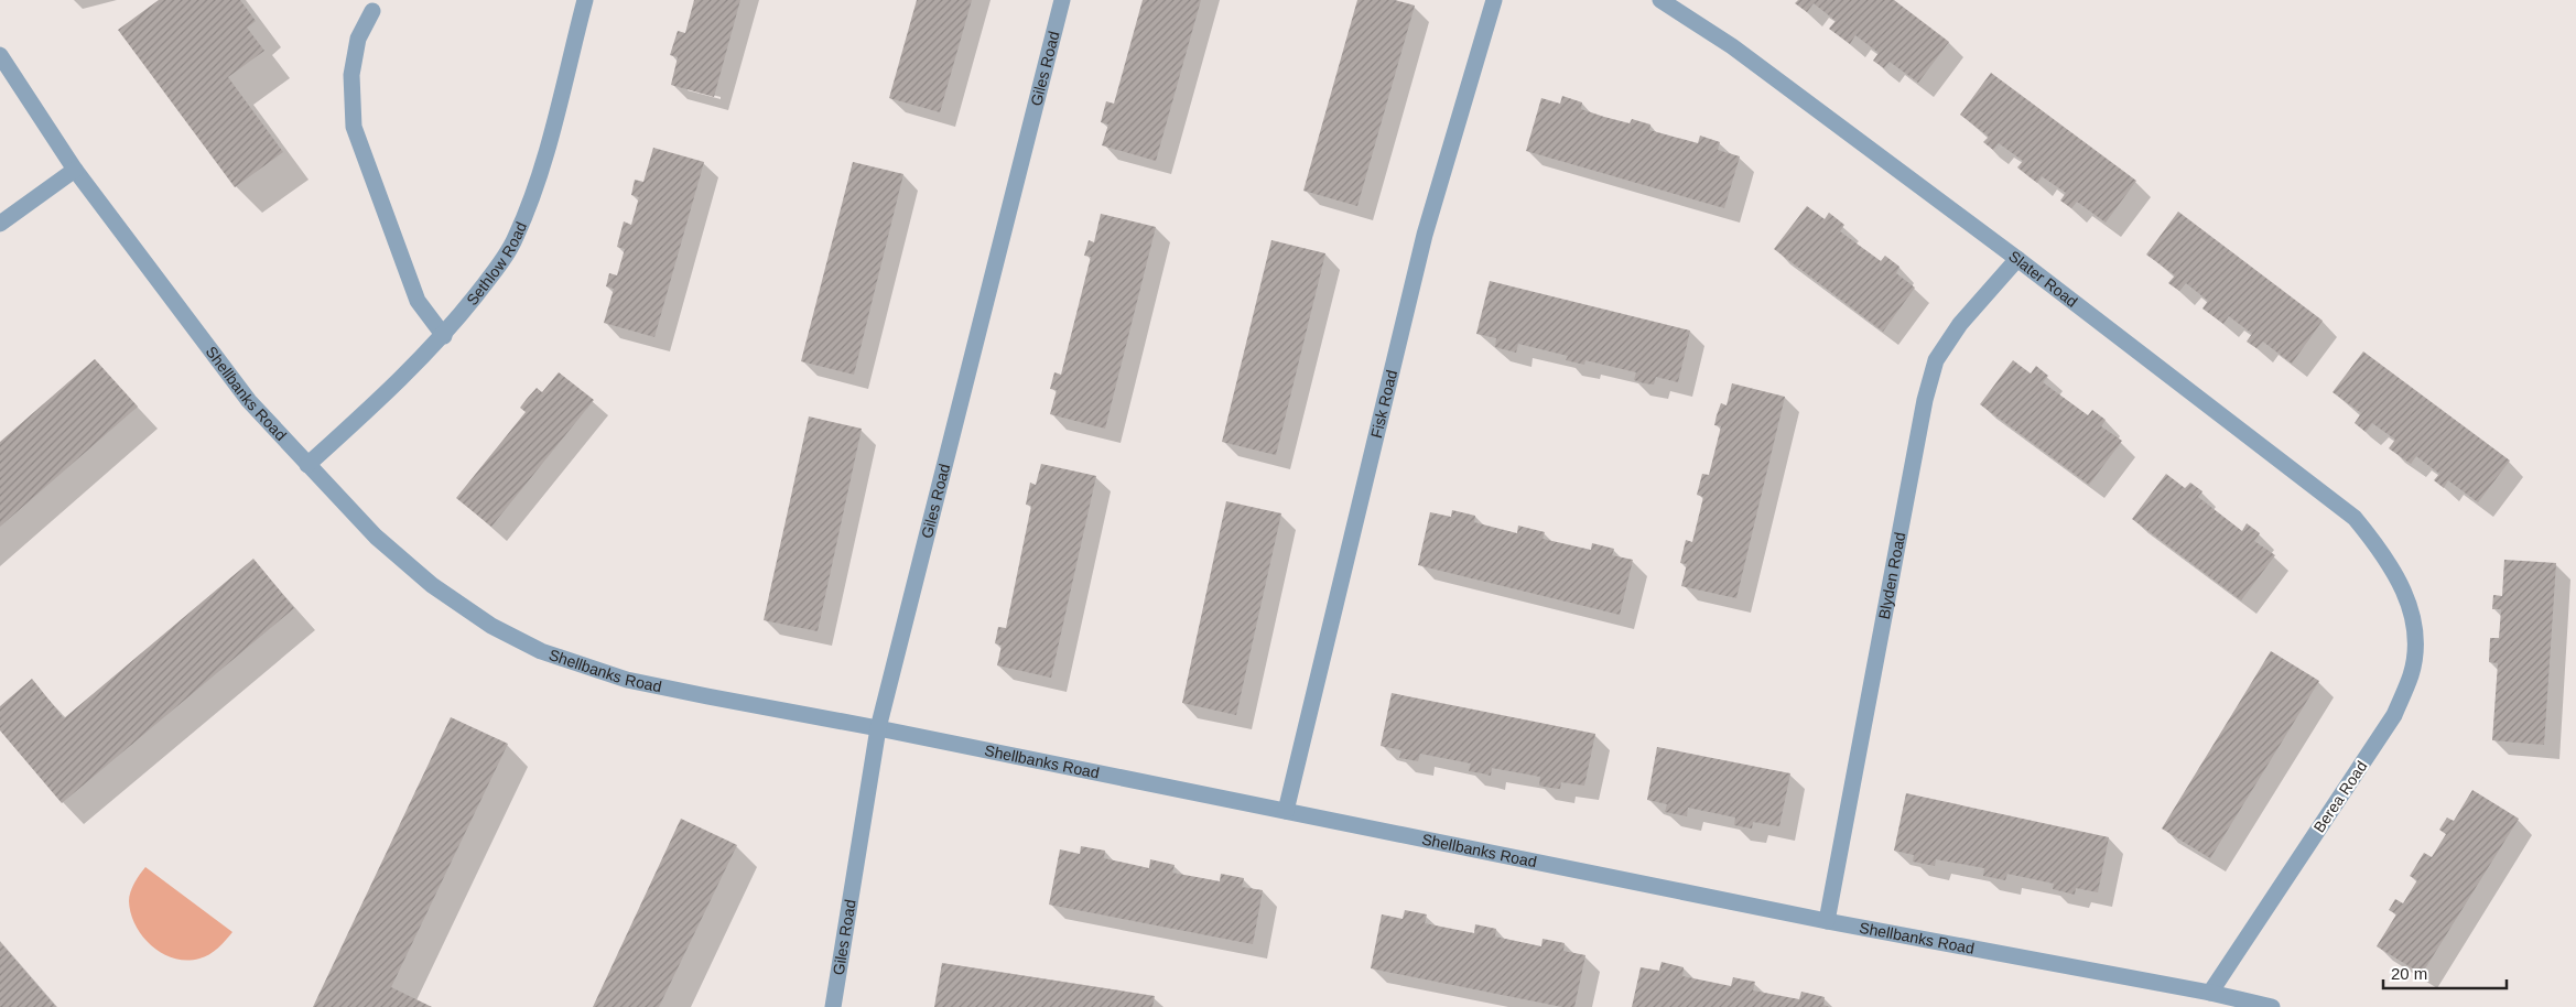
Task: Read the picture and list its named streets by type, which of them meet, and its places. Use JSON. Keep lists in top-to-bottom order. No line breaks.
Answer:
{"streets":{"street":["Giles Road","Sethlow Road","Slater Road","Shellbanks Road","Fisk Road","Blyden Road","Berea Road"]},"crossings":[["Giles Road","Shellbanks Road"],["Sethlow Road","Shellbanks Road"],["Slater Road","Blyden Road"],["Slater Road","Berea Road"],["Shellbanks Road","Fisk Road"],["Shellbanks Road","Blyden Road"],["Shellbanks Road","Berea Road"]],"scale_bar":"20 m"}
